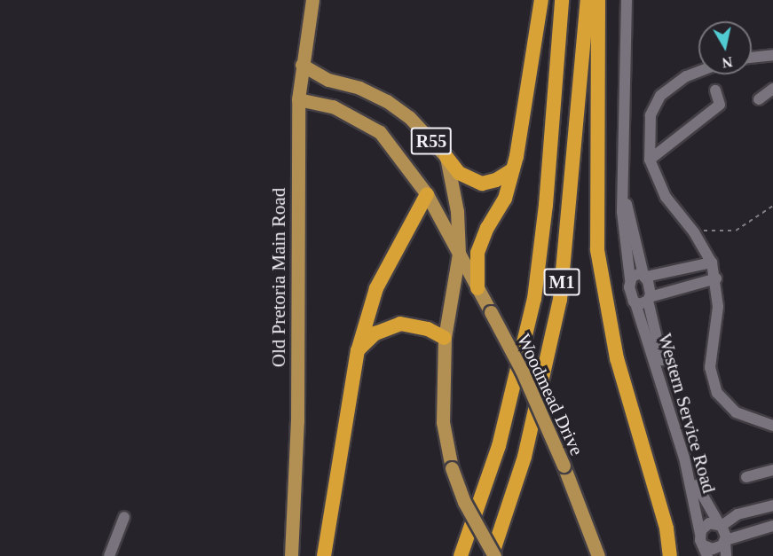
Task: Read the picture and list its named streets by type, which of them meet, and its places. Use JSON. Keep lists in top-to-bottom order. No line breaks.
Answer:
{"streets":{"highway":["M1"],"main road":["R55","Old Pretoria Main Road","Woodmead Drive"],"street":["Western Service Road"]},"crossings":[["R55","Old Pretoria Main Road"],["R55","Woodmead Drive"],["Old Pretoria Main Road","Woodmead Drive"],["M1","Woodmead Drive"]],"north":"bottom"}
